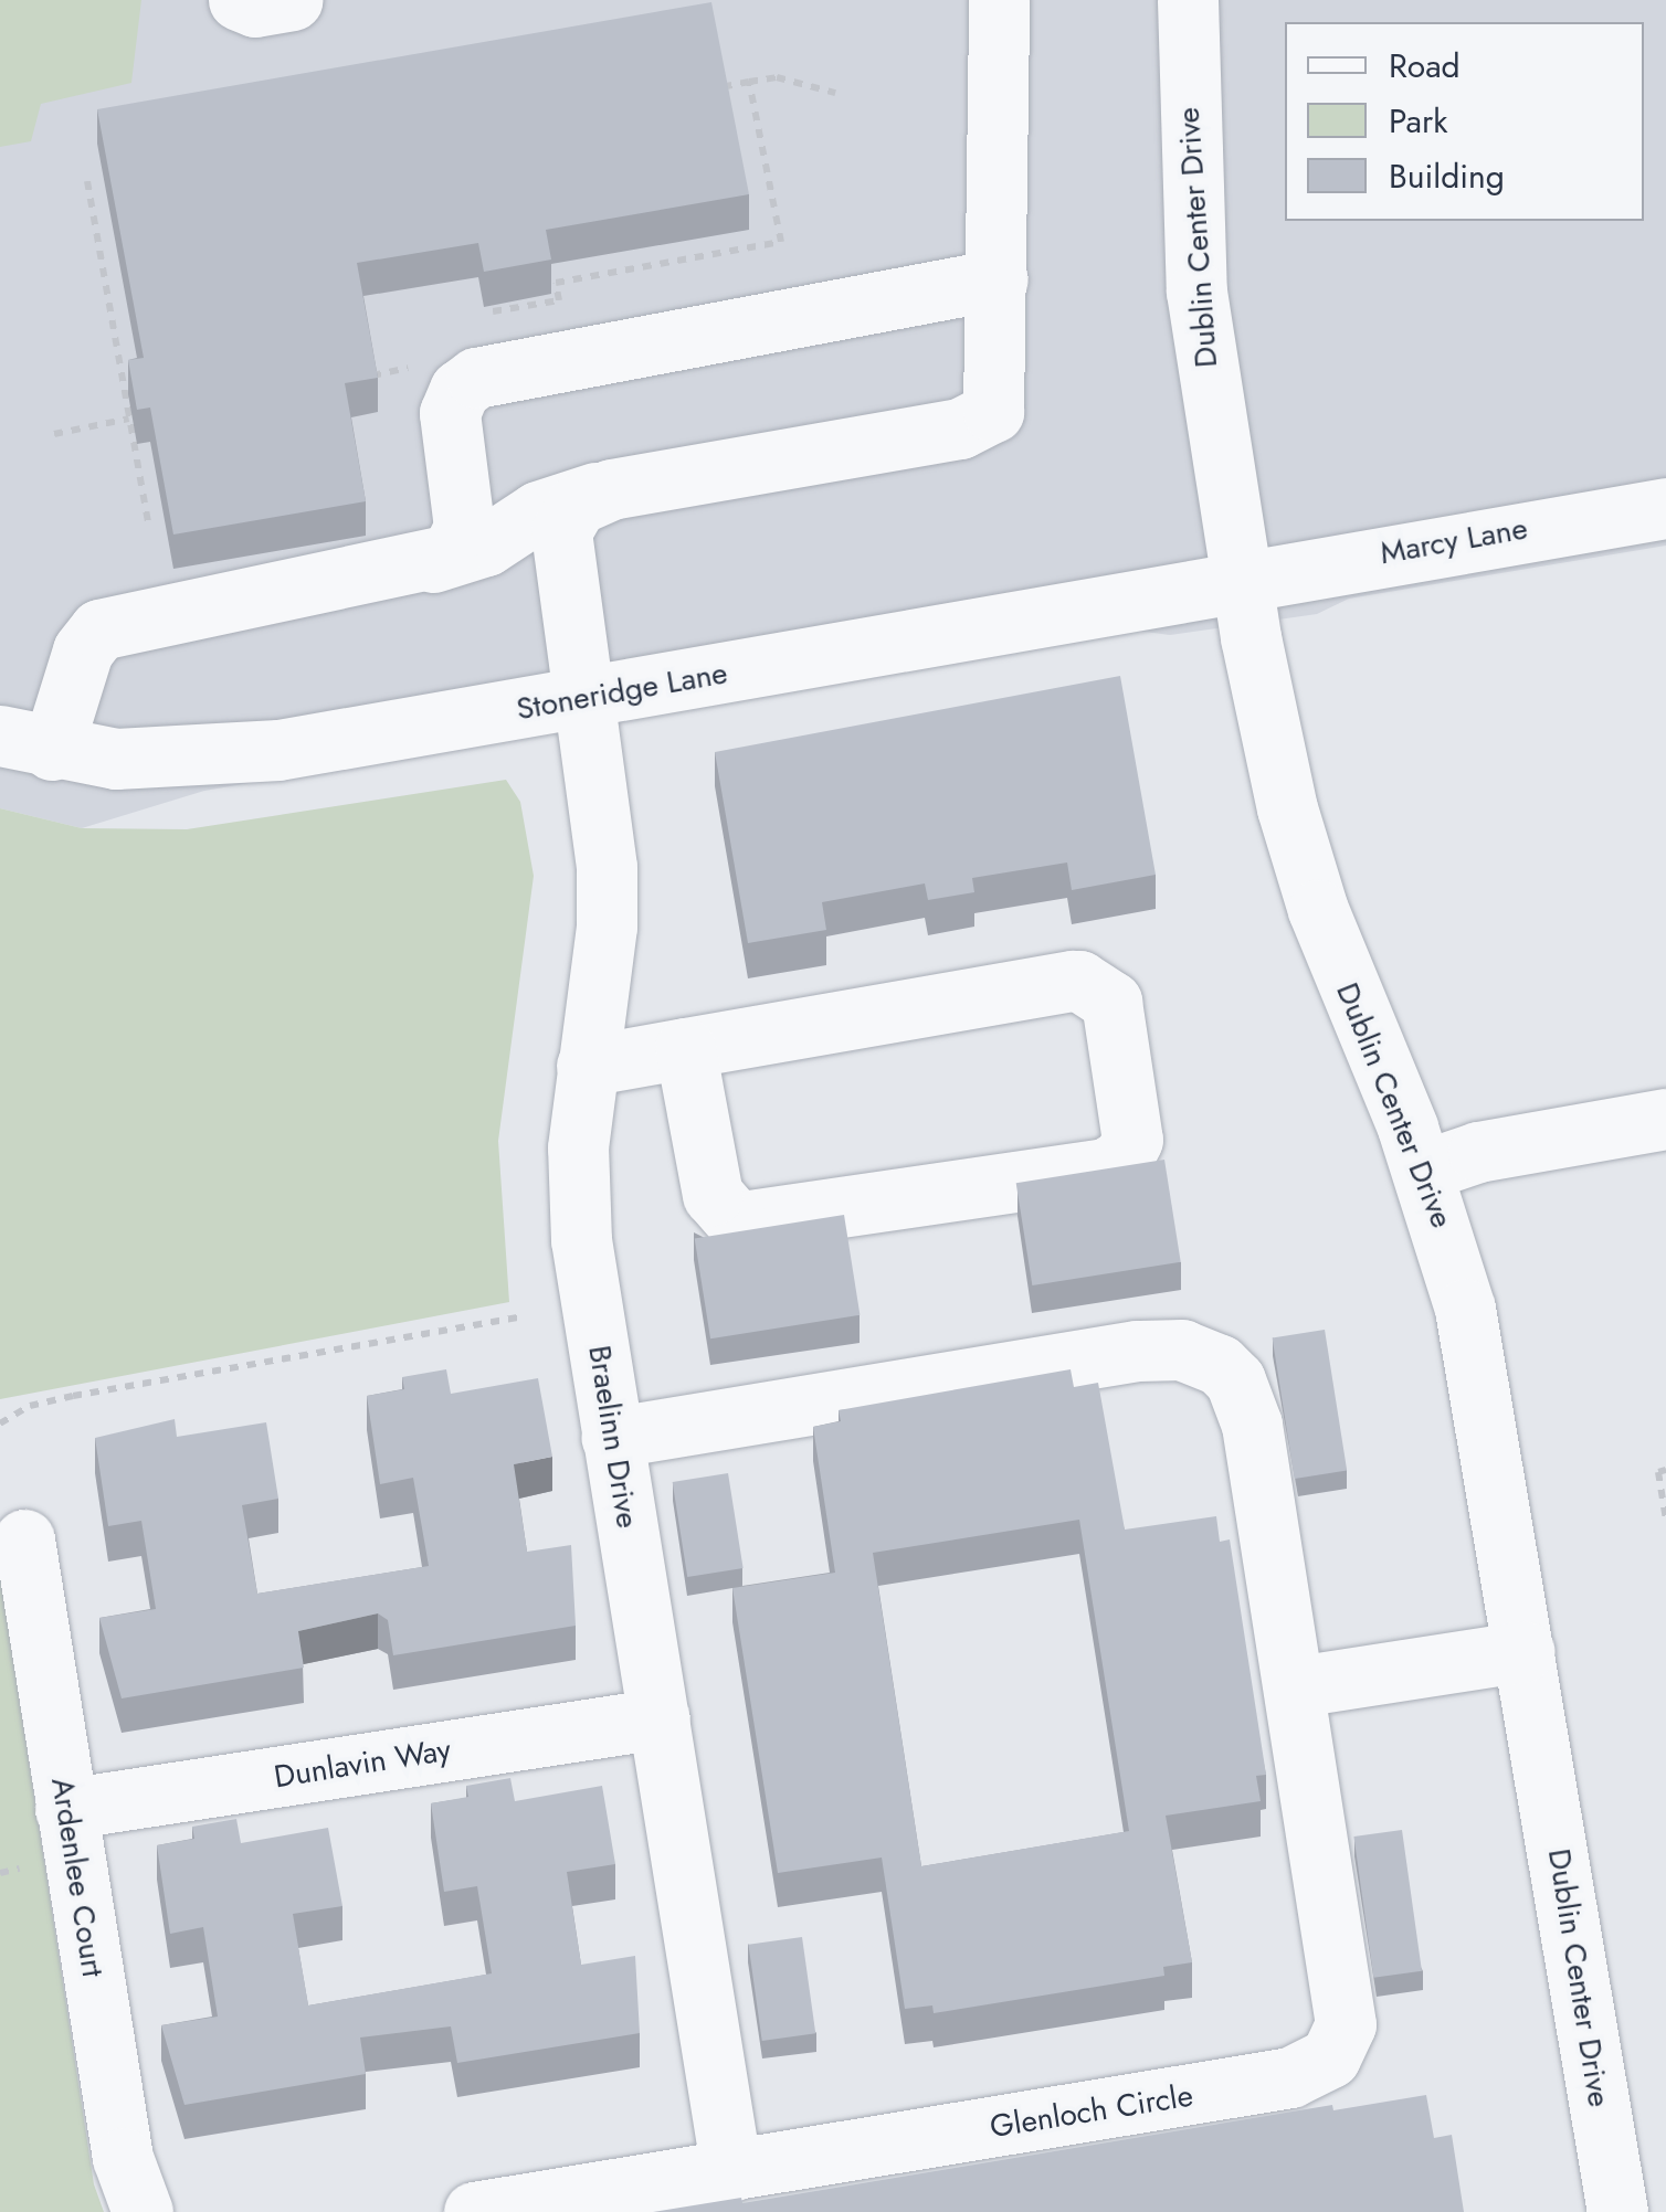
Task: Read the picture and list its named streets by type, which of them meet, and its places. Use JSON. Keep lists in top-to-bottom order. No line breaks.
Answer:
{"streets":{"street":["Dublin Center Drive","Marcy Lane","Stoneridge Lane","Braelinn Drive","Dunlavin Way","Ardenlee Court","Glenloch Circle"]},"crossings":[["Dublin Center Drive","Marcy Lane"],["Dublin Center Drive","Stoneridge Lane"],["Marcy Lane","Stoneridge Lane"],["Stoneridge Lane","Braelinn Drive"],["Braelinn Drive","Dunlavin Way"],["Braelinn Drive","Glenloch Circle"],["Dunlavin Way","Ardenlee Court"]],"legend":["Road","Park","Building"]}
